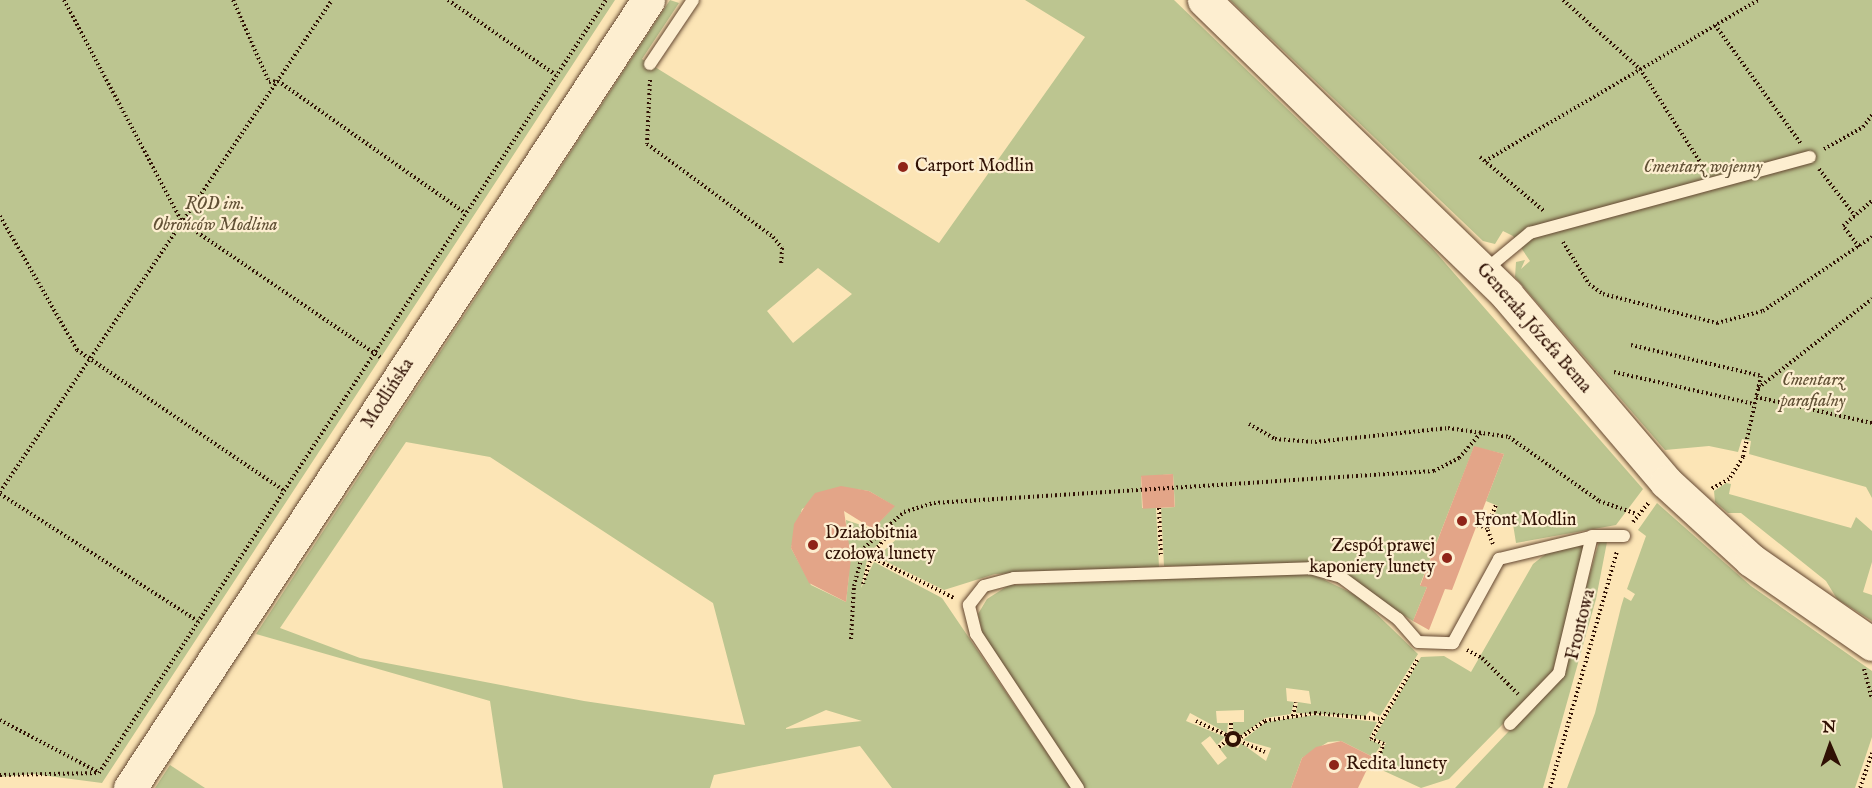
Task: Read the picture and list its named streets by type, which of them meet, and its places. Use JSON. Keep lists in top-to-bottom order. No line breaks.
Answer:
{"streets":{"street":["Generała Józefa Bema","Modlińska"],"path":["Frontowa"]},"crossings":[["Generała Józefa Bema","Frontowa"]],"parks":["Cmentarz wojenny","ROD im. Obrońców Modlina","Cmentarz parafialny"],"places":["Carport Modlin","Front Modlin","Działobitnia czołowa lunety","Zespół prawej kaponiery lunety","Redita lunety"],"north":"top"}
